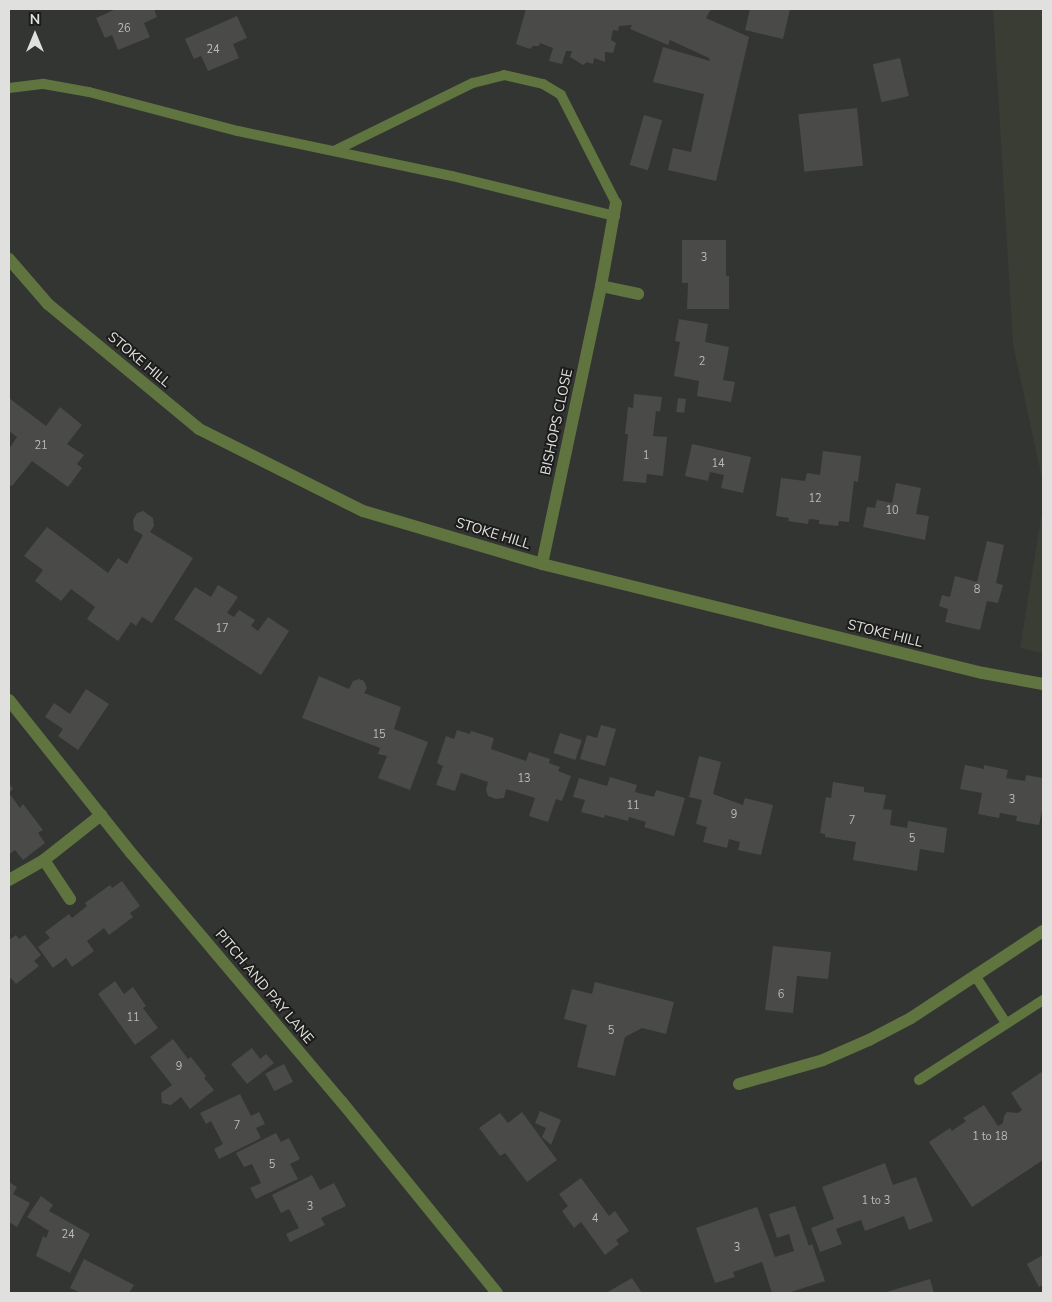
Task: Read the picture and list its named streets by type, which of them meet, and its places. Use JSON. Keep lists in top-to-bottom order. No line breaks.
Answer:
{"streets":{"street":["STOKE HILL","BISHOPS CLOSE","PITCH AND PAY LANE"]},"crossings":[["STOKE HILL","BISHOPS CLOSE"]],"house_numbers":["26","24","3","2","21","1","14","12","10","8","17","15","13","3","11","9","7","5","6","11","5","9","7","1 to 18","5","1 to 3","3","4","24","3"],"north":"top"}
